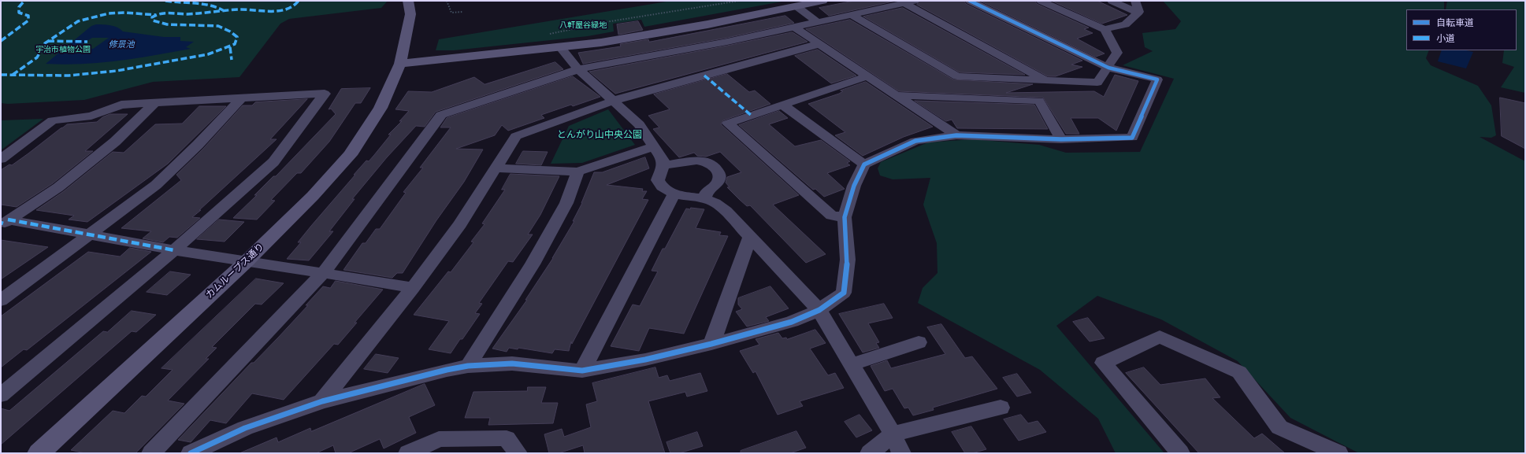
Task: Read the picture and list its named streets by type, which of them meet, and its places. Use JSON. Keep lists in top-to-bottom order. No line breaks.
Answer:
{"streets":{"street":["カムループス通り"]},"water":["修景池"],"parks":["八軒屋谷緑地","宇治市植物公園","とんがり山中央公園"],"legend":["自転車道","小道"]}
